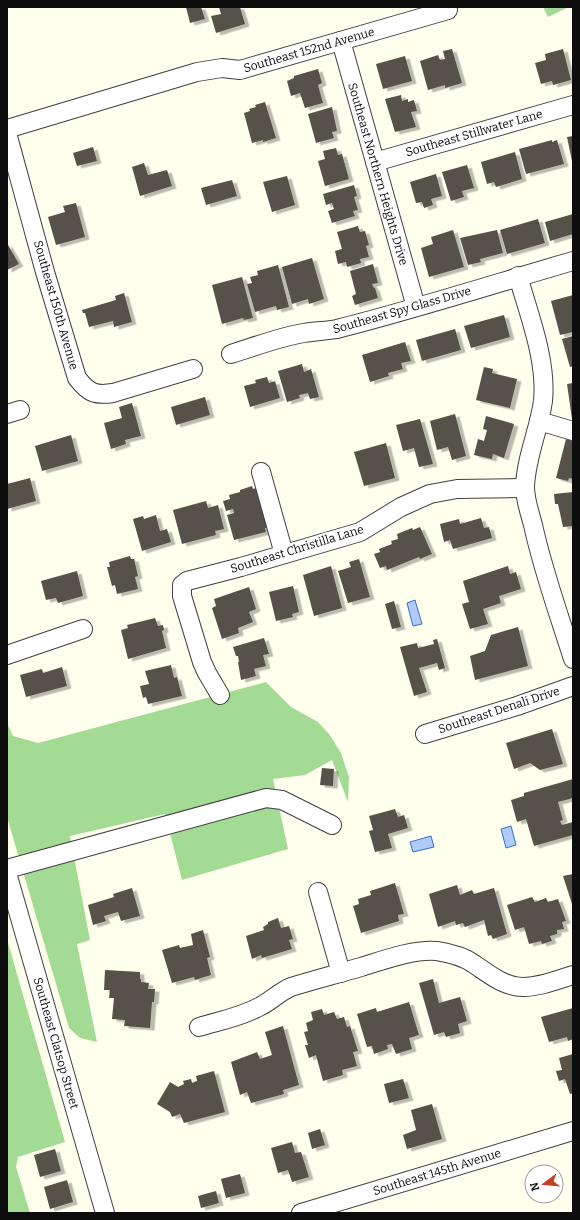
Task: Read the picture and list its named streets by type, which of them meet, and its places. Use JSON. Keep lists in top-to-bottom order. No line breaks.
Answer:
{"streets":{"street":["Southeast 152nd Avenue","Southeast Stillwater Lane","Southeast Northern Heights Drive","Southeast 150th Avenue","Southeast Spy Glass Drive","Southeast Christilla Lane","Southeast Denali Drive","Southeast Clatsop Street","Southeast 145th Avenue"]},"crossings":[["Southeast 152nd Avenue","Southeast Northern Heights Drive"],["Southeast Stillwater Lane","Southeast Northern Heights Drive"],["Southeast Northern Heights Drive","Southeast Spy Glass Drive"]],"north":"left"}
